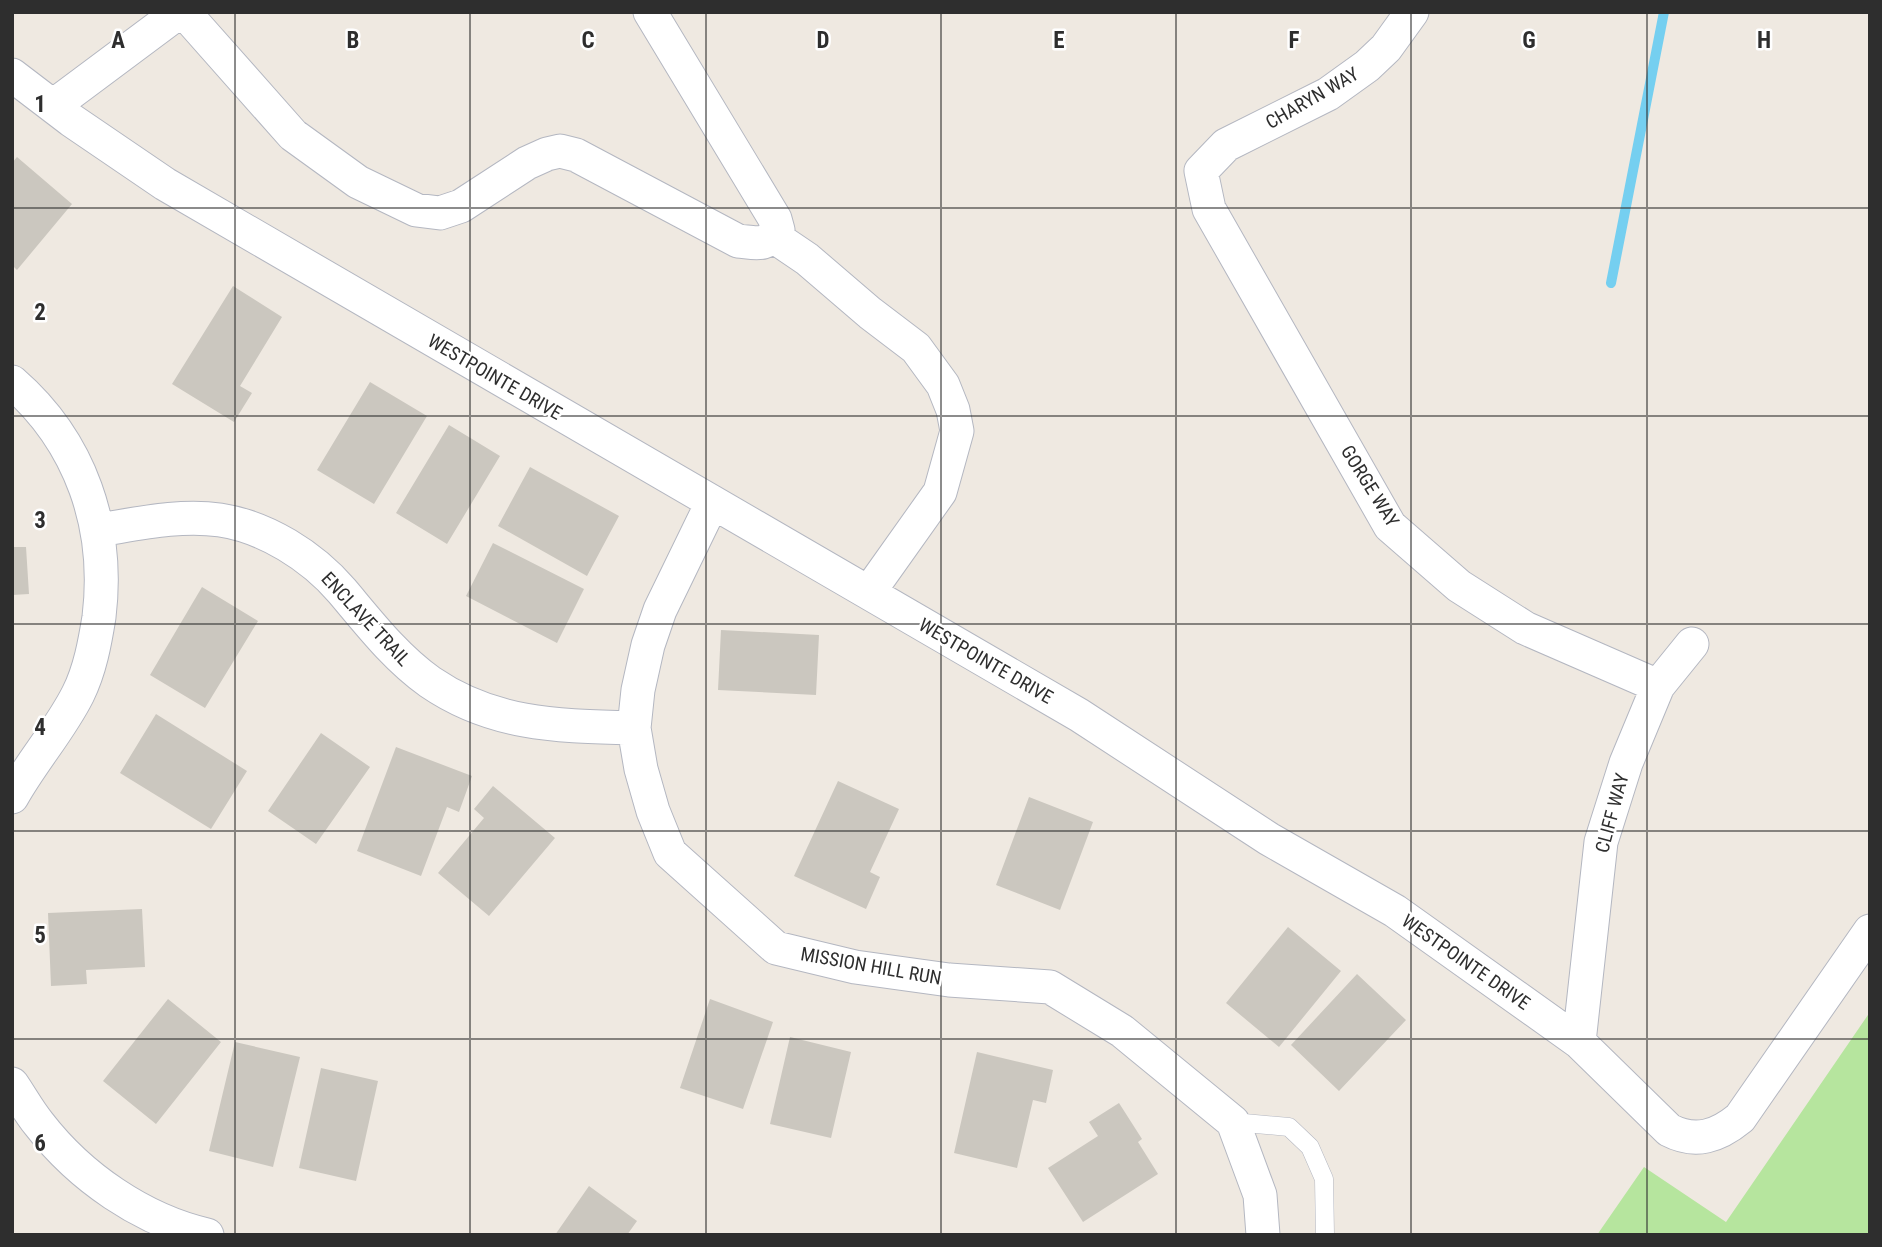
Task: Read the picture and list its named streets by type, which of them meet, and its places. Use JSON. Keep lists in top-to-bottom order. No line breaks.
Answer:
{"streets":{"street":["CHARYN WAY","WESTPOINTE DRIVE","GORGE WAY","ENCLAVE TRAIL","CLIFF WAY","MISSION HILL RUN"]},"crossings":[["CHARYN WAY","GORGE WAY"],["WESTPOINTE DRIVE","CLIFF WAY"],["WESTPOINTE DRIVE","MISSION HILL RUN"],["GORGE WAY","CLIFF WAY"],["ENCLAVE TRAIL","MISSION HILL RUN"]],"grid":{"columns":["A","B","C","D","E","F","G","H"],"rows":["1","2","3","4","5","6"]}}
